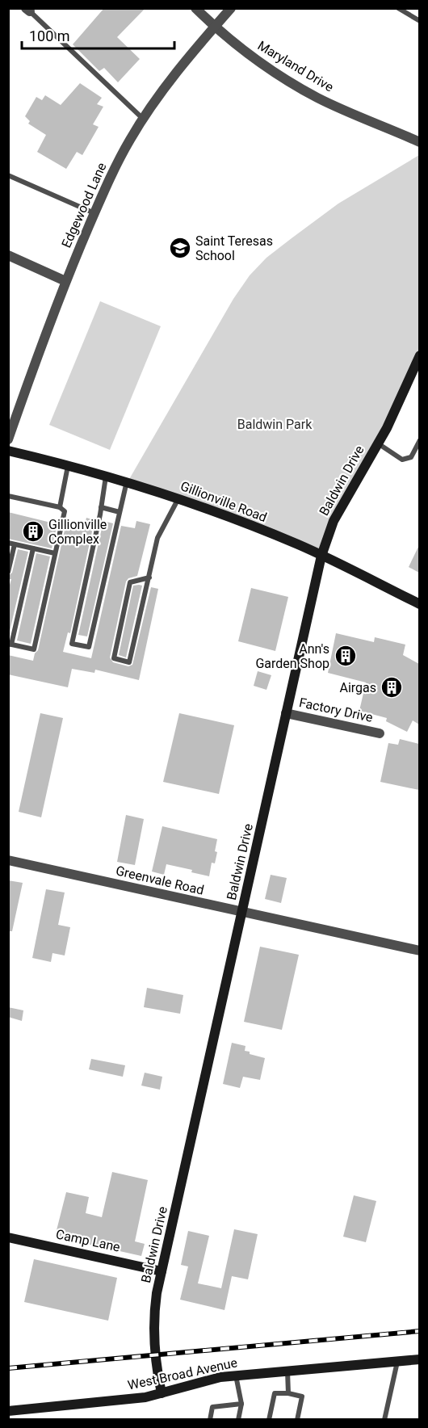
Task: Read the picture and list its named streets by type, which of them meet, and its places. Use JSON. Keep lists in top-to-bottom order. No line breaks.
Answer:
{"streets":{"street":["Maryland Drive","Edgewood Lane","Baldwin Drive","Gillionville Road","Factory Drive","Greenvale Road","Camp Lane","West Broad Avenue"]},"crossings":[["Maryland Drive","Edgewood Lane"],["Baldwin Drive","Gillionville Road"],["Baldwin Drive","Factory Drive"],["Baldwin Drive","Greenvale Road"],["Baldwin Drive","Camp Lane"],["Baldwin Drive","West Broad Avenue"]],"parks":["Baldwin Park"],"places":{"school or university":["Saint Teresas School"],"building":["Gillionville Complex","Ann's Garden Shop","Airgas"]},"scale_bar":"100 m"}
